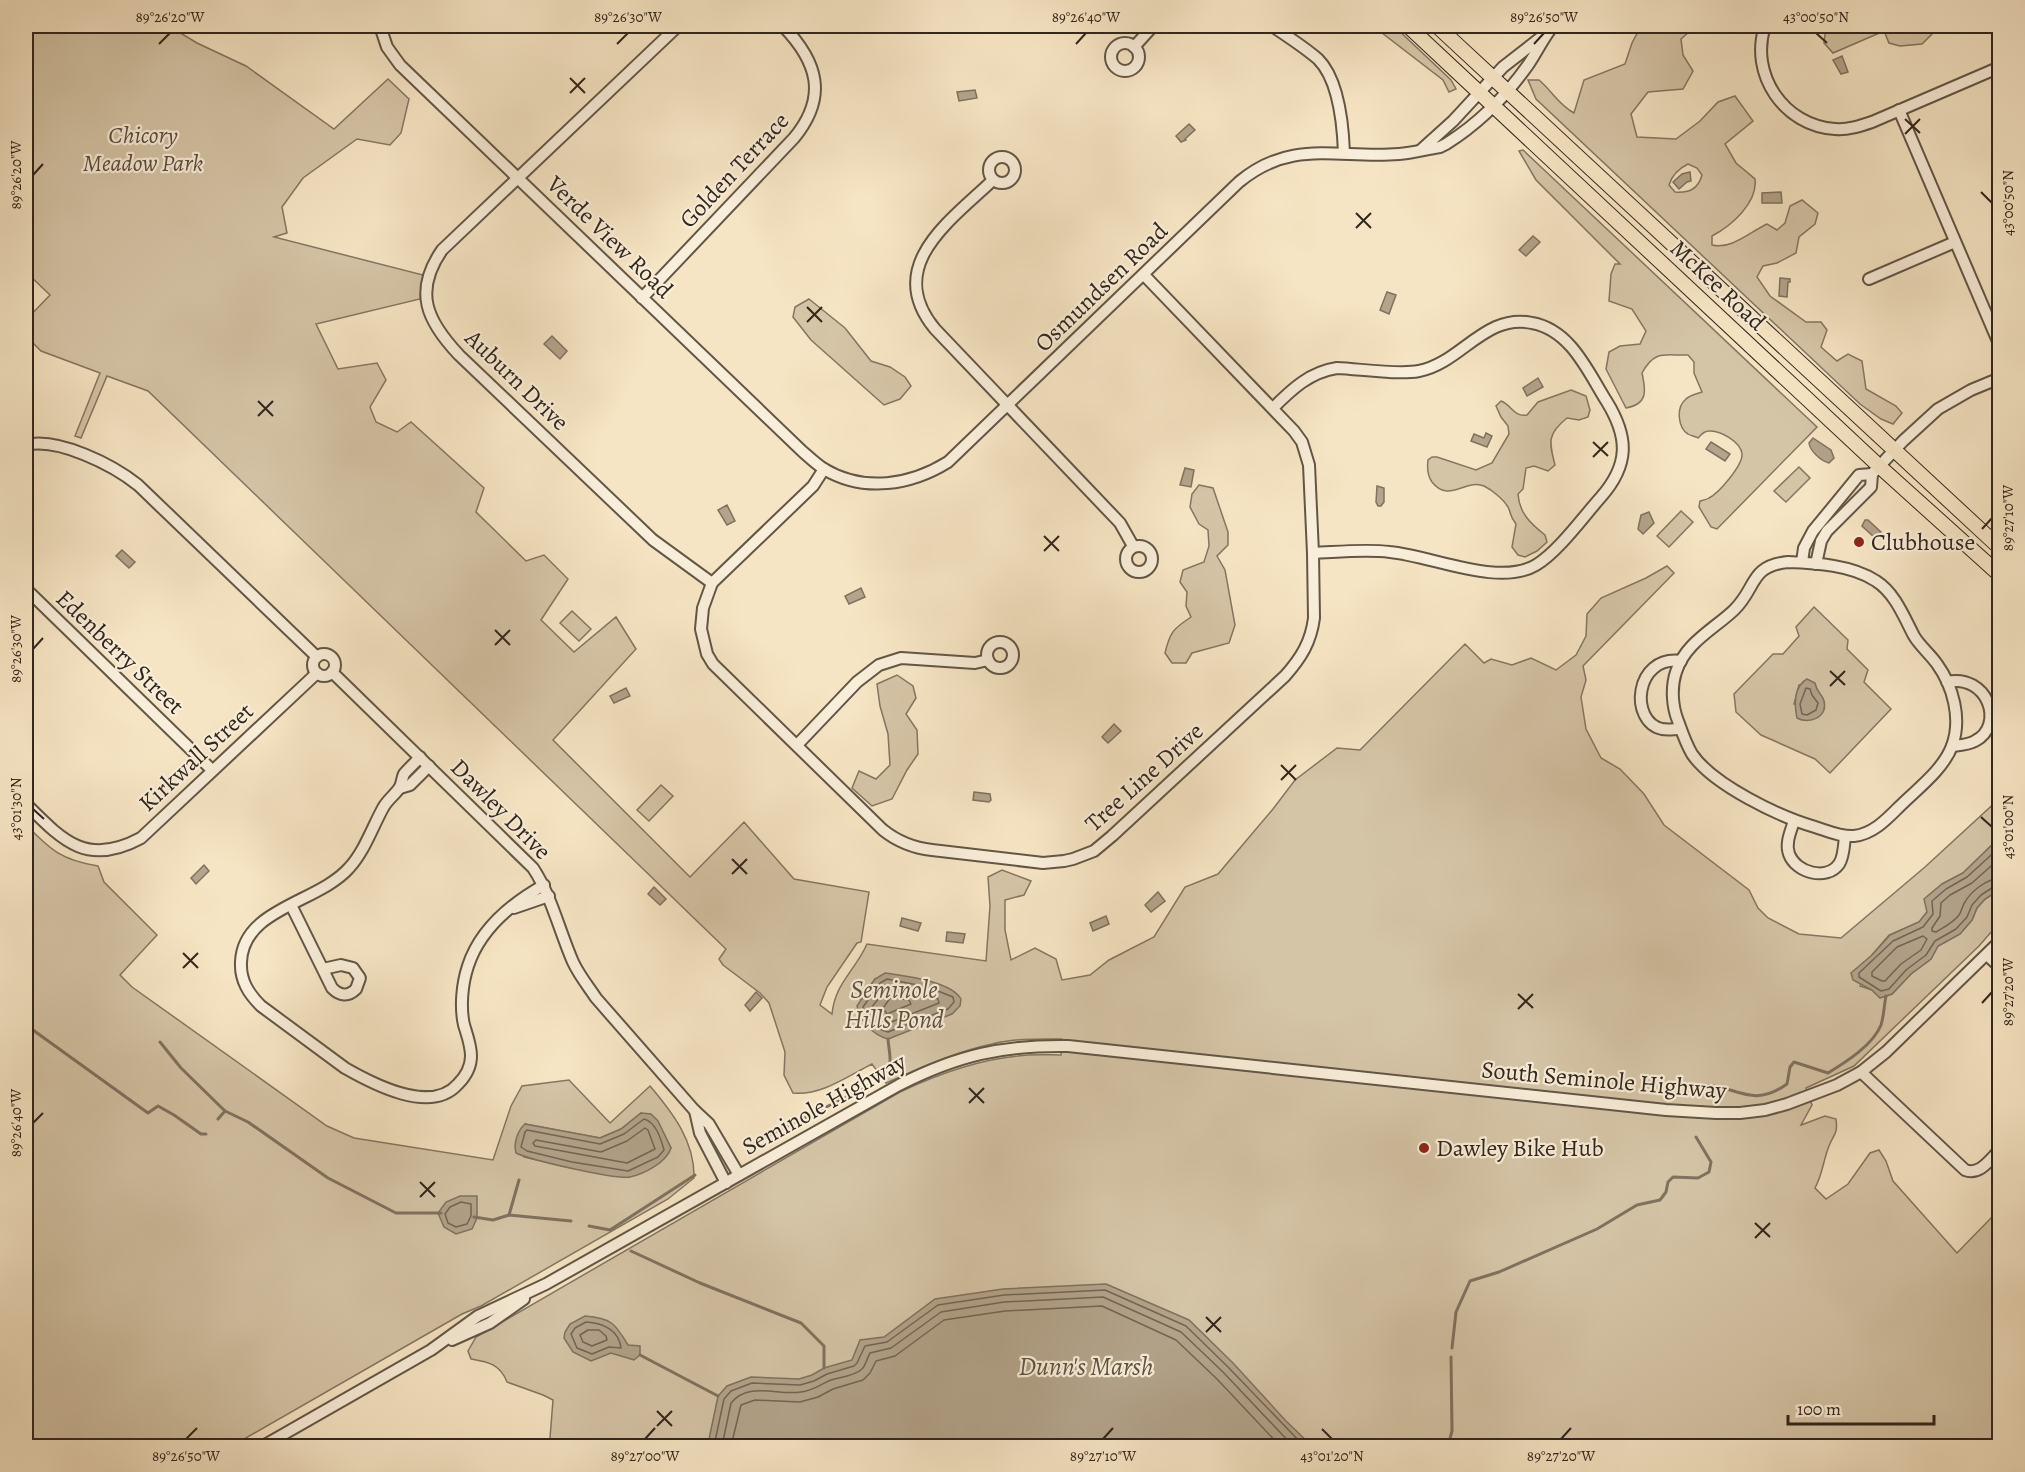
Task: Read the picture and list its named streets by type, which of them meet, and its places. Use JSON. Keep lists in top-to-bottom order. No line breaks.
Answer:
{"streets":{"main road":["McKee Road"],"street":["Golden Terrace","Verde View Road","Osmundsen Road","Auburn Drive","Edenberry Street","Kirkwall Street","Tree Line Drive","Dawley Drive","South Seminole Highway","Seminole Highway"]},"crossings":[["Golden Terrace","Verde View Road"],["Verde View Road","Osmundsen Road"],["Verde View Road","Auburn Drive"],["Verde View Road","Tree Line Drive"],["McKee Road","Osmundsen Road"],["Osmundsen Road","Tree Line Drive"],["Auburn Drive","Tree Line Drive"],["Edenberry Street","Kirkwall Street"],["Kirkwall Street","Dawley Drive"],["Dawley Drive","Seminole Highway"],["South Seminole Highway","Seminole Highway"]],"water":["Seminole Hills Pond","Dunn's Marsh"],"parks":["Chicory Meadow Park"],"places":["Clubhouse","Dawley Bike Hub"],"scale_bar":"100 m","coordinates":["89°26'20\"W","89°26'30\"W","89°26'40\"W","89°26'50\"W","43°00'50\"N","89°27'10\"W","43°01'30\"N","43°01'00\"N","89°27'20\"W","89°27'00\"W","43°01'20\"N"]}
